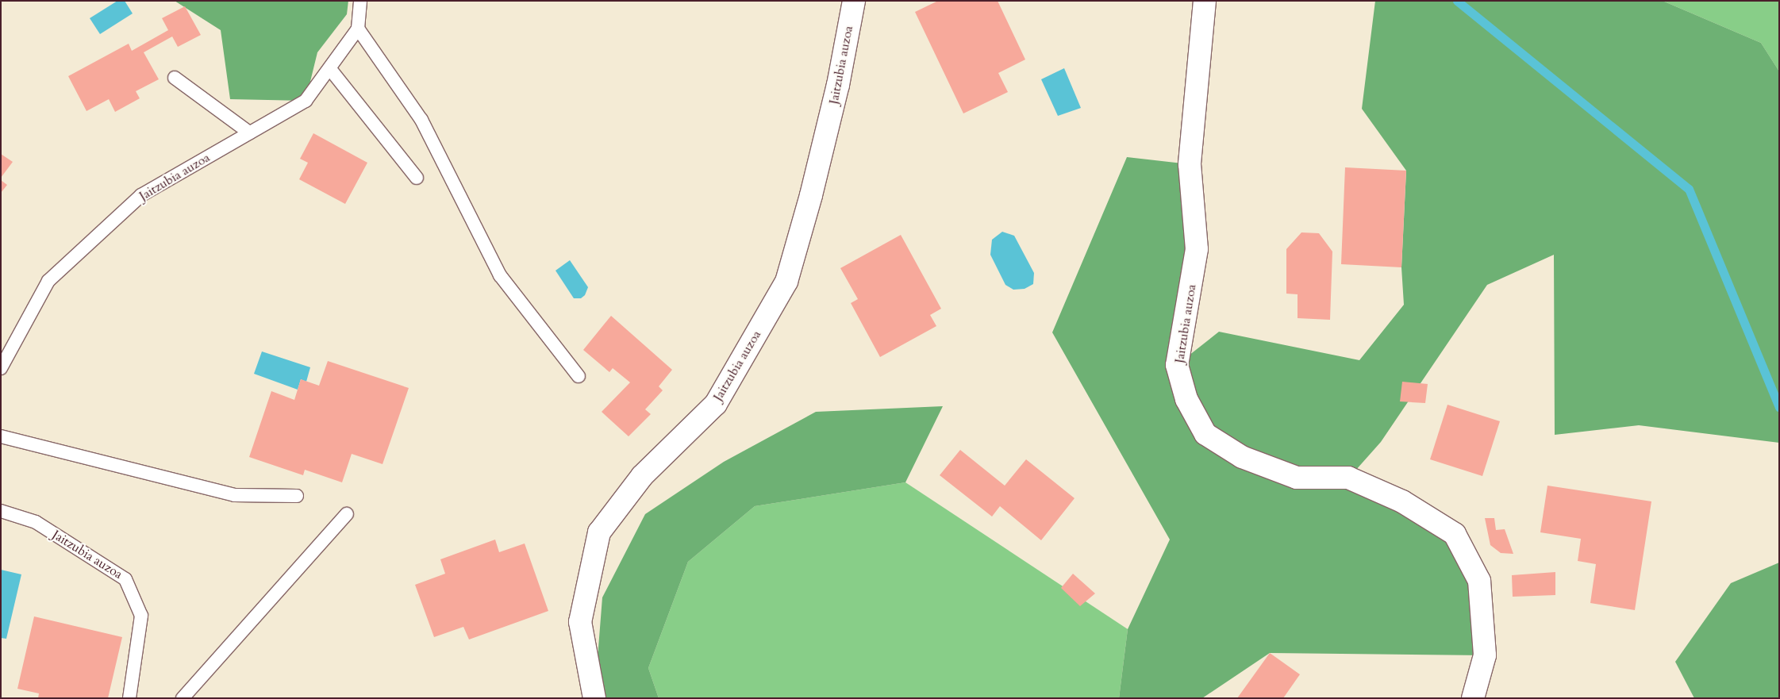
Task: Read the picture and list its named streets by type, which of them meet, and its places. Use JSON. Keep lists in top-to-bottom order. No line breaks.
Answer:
{"streets":{"street":["Jaitzubia auzoa"]}}
